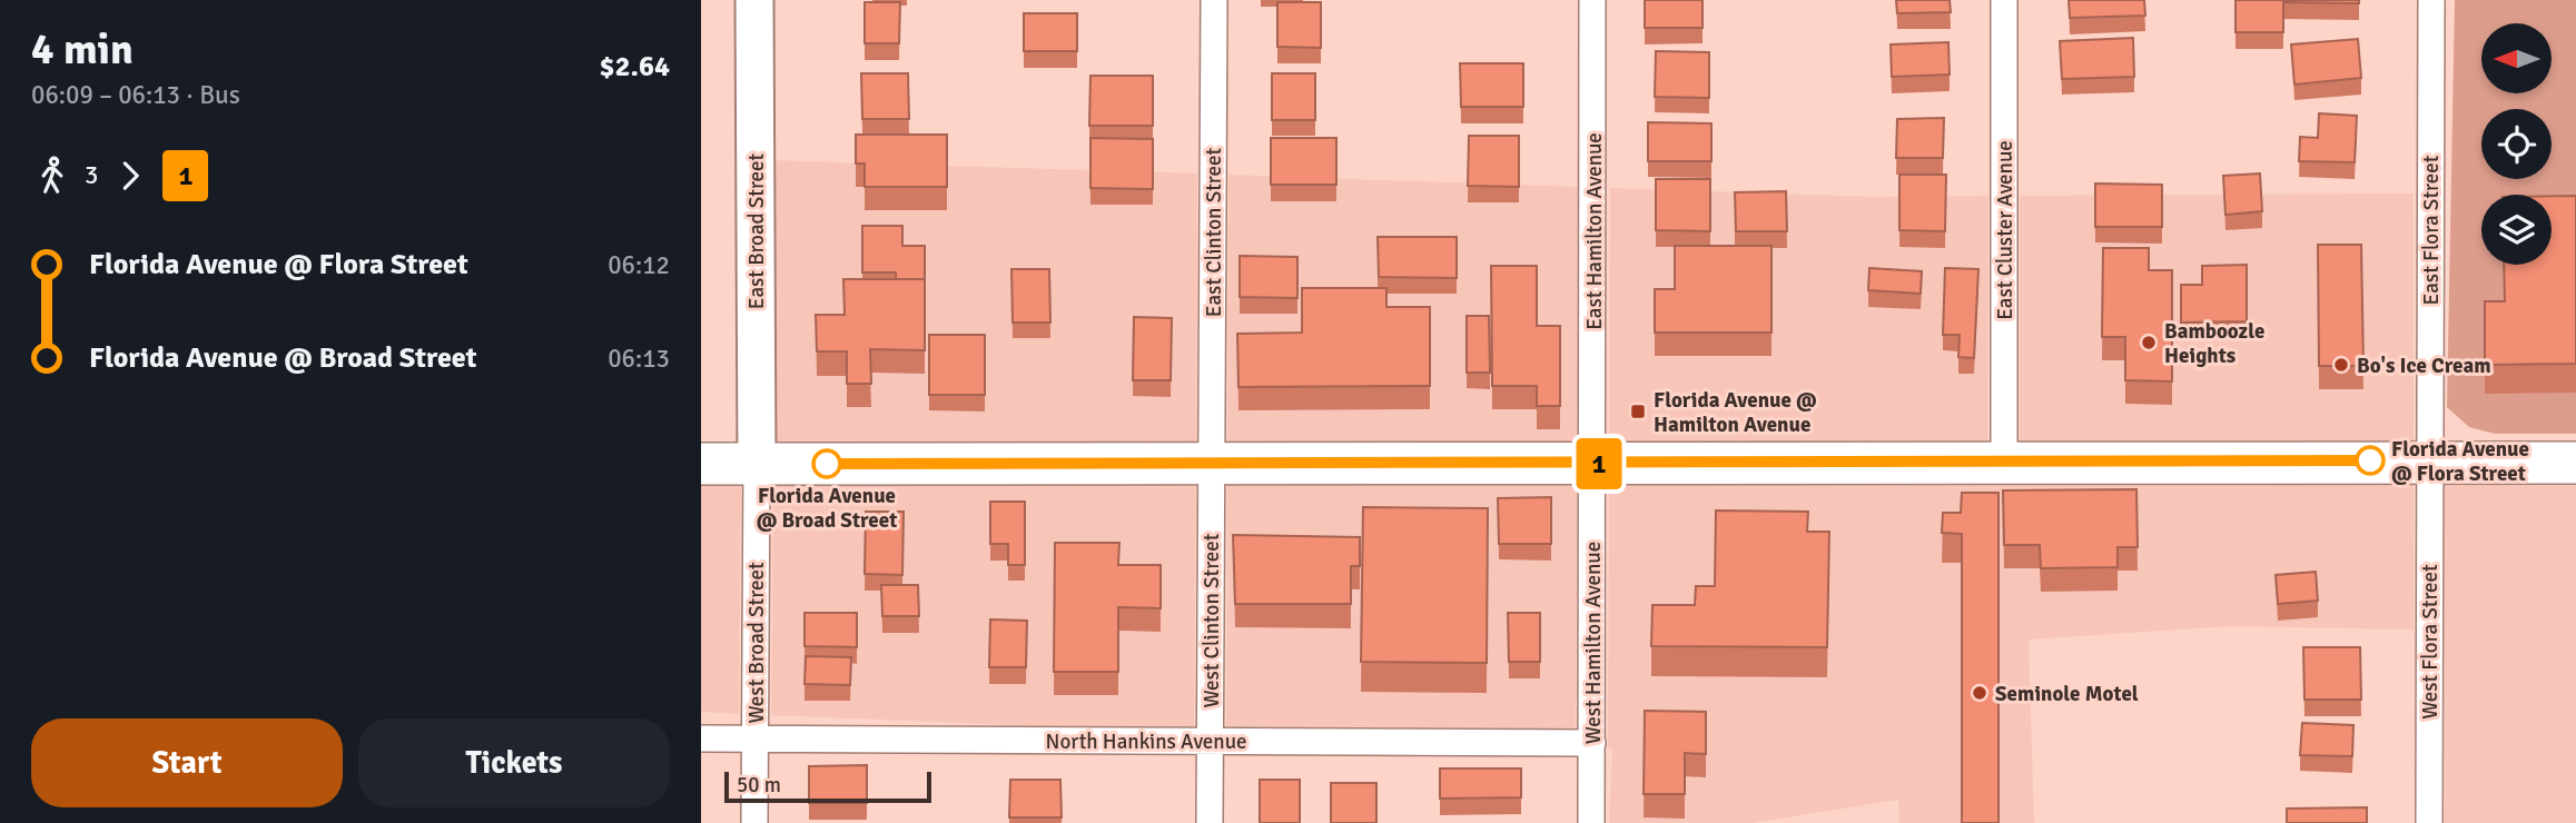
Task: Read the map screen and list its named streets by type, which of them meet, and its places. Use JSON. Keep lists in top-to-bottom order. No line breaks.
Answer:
{"streets":{"street":["East Cluster Avenue","East Flora Street","East Broad Street","East Hamilton Avenue","East Clinton Street","West Clinton Street","West Flora Street","West Broad Street","West Hamilton Avenue","North Hankins Avenue"]},"crossings":[["East Flora Street","West Flora Street"],["East Broad Street","West Broad Street"],["East Hamilton Avenue","West Hamilton Avenue"],["East Clinton Street","West Clinton Street"],["West Clinton Street","North Hankins Avenue"],["West Broad Street","North Hankins Avenue"],["West Hamilton Avenue","North Hankins Avenue"]],"places":{"other":["Bamboozle Heights","Bo's Ice Cream","Florida Avenue @ Flora Street","Florida Avenue @ Broad Street","Seminole Motel"],"transit":["Florida Avenue @ Hamilton Avenue"]},"lines":["bus line 1"],"scale_bar":"50 m","north":"left","page":{"heading":["4 min","06:09 – 06:13 · Bus","$2.64"],"on_map":"1","legs":["3","1"],"list":[{"name":"Florida Avenue @ Flora Street","value":"06:12"},{"name":"Florida Avenue @ Broad Street","value":"06:13"}],"buttons":["Start","Tickets"],"scale":"50 m"}}
